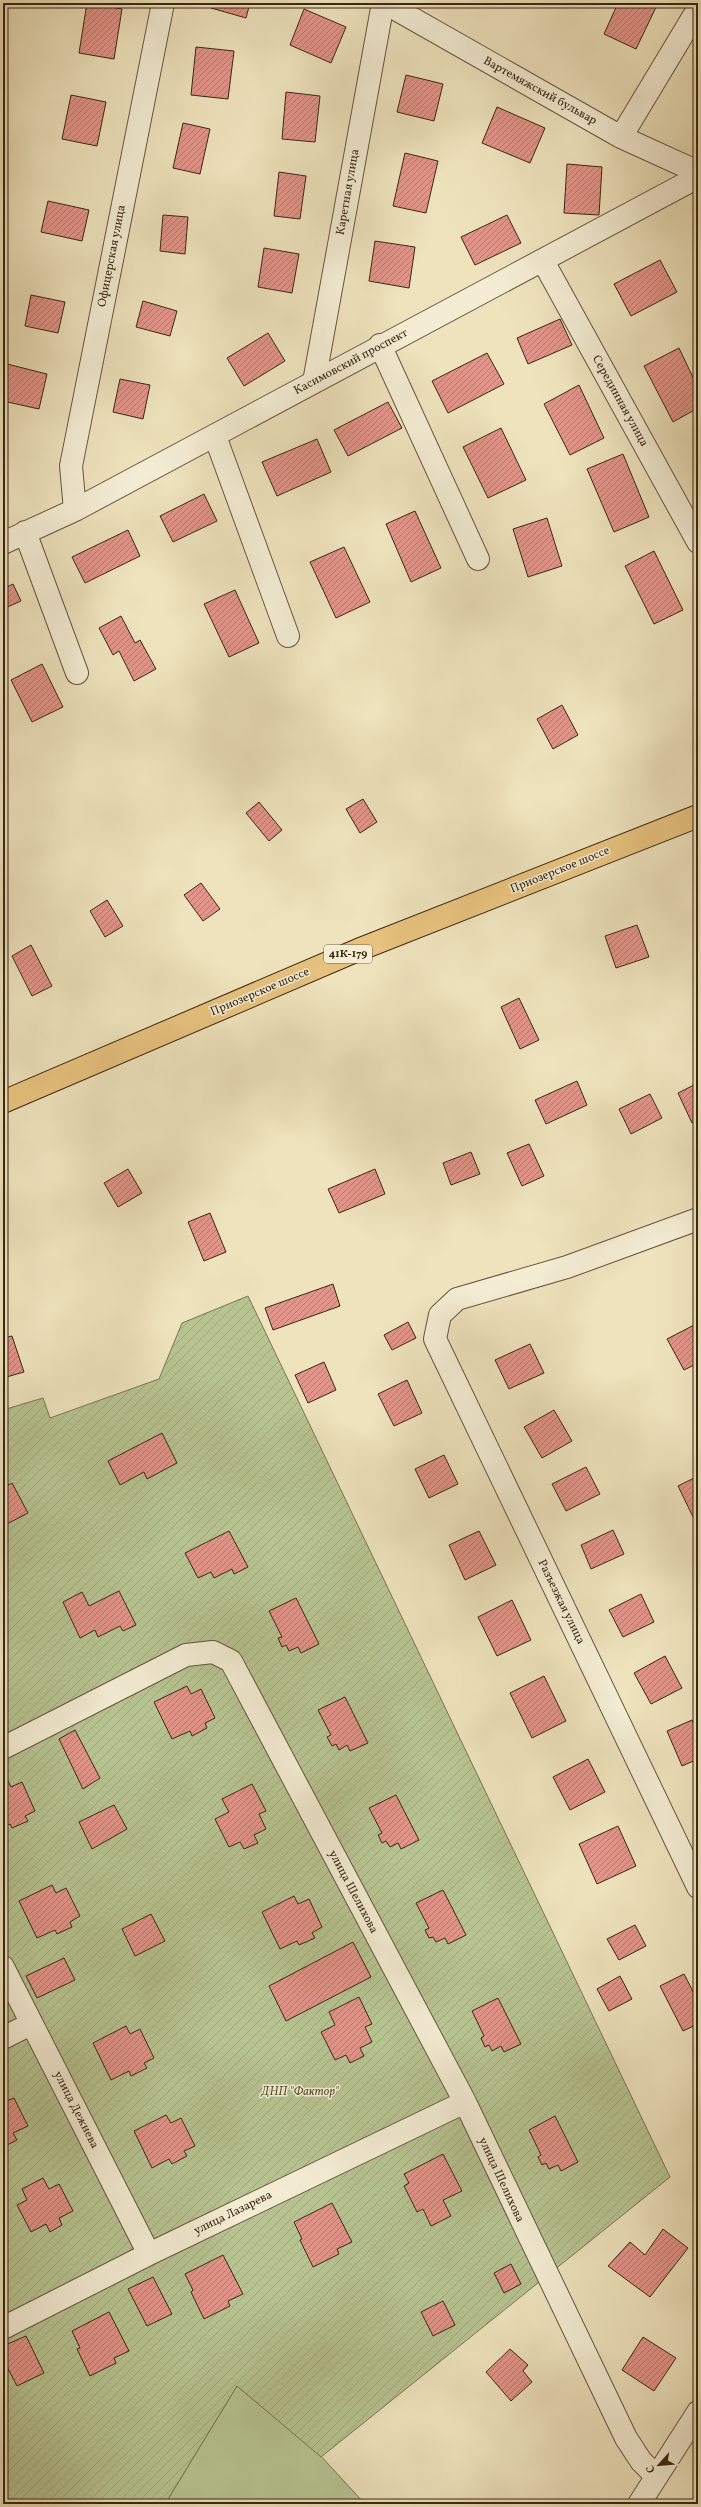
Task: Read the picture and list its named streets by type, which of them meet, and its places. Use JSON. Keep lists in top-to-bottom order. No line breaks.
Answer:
{"streets":{"main road":["Приозерское шоссе","41К-179"],"street":["Вартемяжский бульвар","Каретная улица","Офицерская улица","Касимовский проспект","Серединная улица","Разъезжая улица","улица Шелихова","улица Дежнева","улица Лазарева"]},"crossings":[["Вартемяжский бульвар","Каретная улица"],["Каретная улица","Касимовский проспект"],["Офицерская улица","Касимовский проспект"],["Касимовский проспект","Серединная улица"],["улица Шелихова","улица Лазарева"],["улица Дежнева","улица Лазарева"]],"parks":["ДНП \"Фактор\""],"north":"bottom left"}
